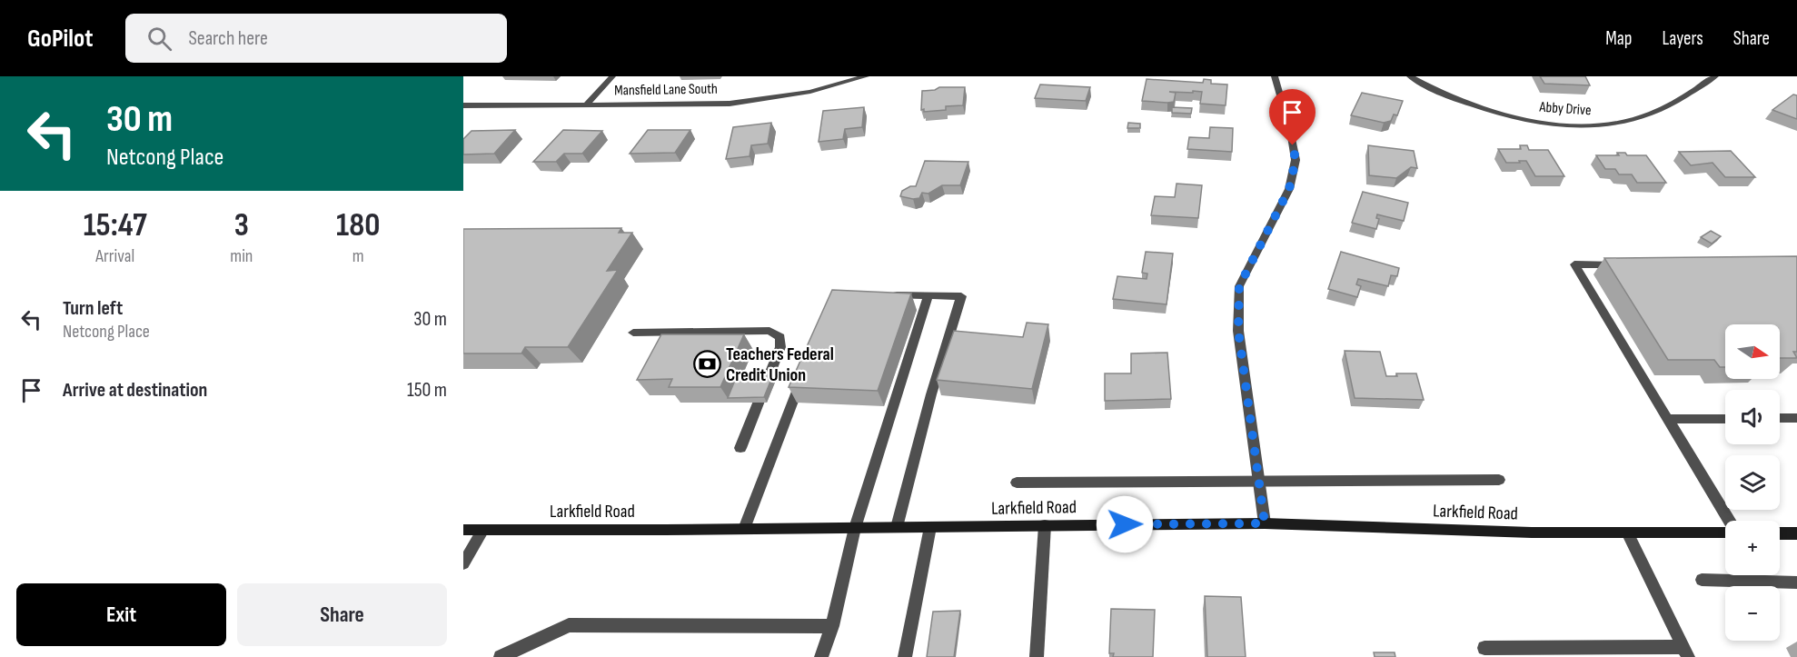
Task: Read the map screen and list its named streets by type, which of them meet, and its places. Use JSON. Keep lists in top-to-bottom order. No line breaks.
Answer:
{"streets":{"main road":["Larkfield Road"],"street":["Mansfield Lane South","Abby Drive"]},"places":{"bank":["Teachers Federal Credit Union"]},"north":"right","page":{"header":"GoPilot","search":"Search here","nav":["Map","Layers","Share"],"turn":["30 m","Netcong Place"],"eta":["15:47","Arrival","3","min","180","m"],"list":[{"name":"Turn left","note":"Netcong Place","value":"30 m"},{"name":"Arrive at destination","value":"150 m"}],"map_buttons":["+","−"],"buttons":["Exit","Share"]}}
